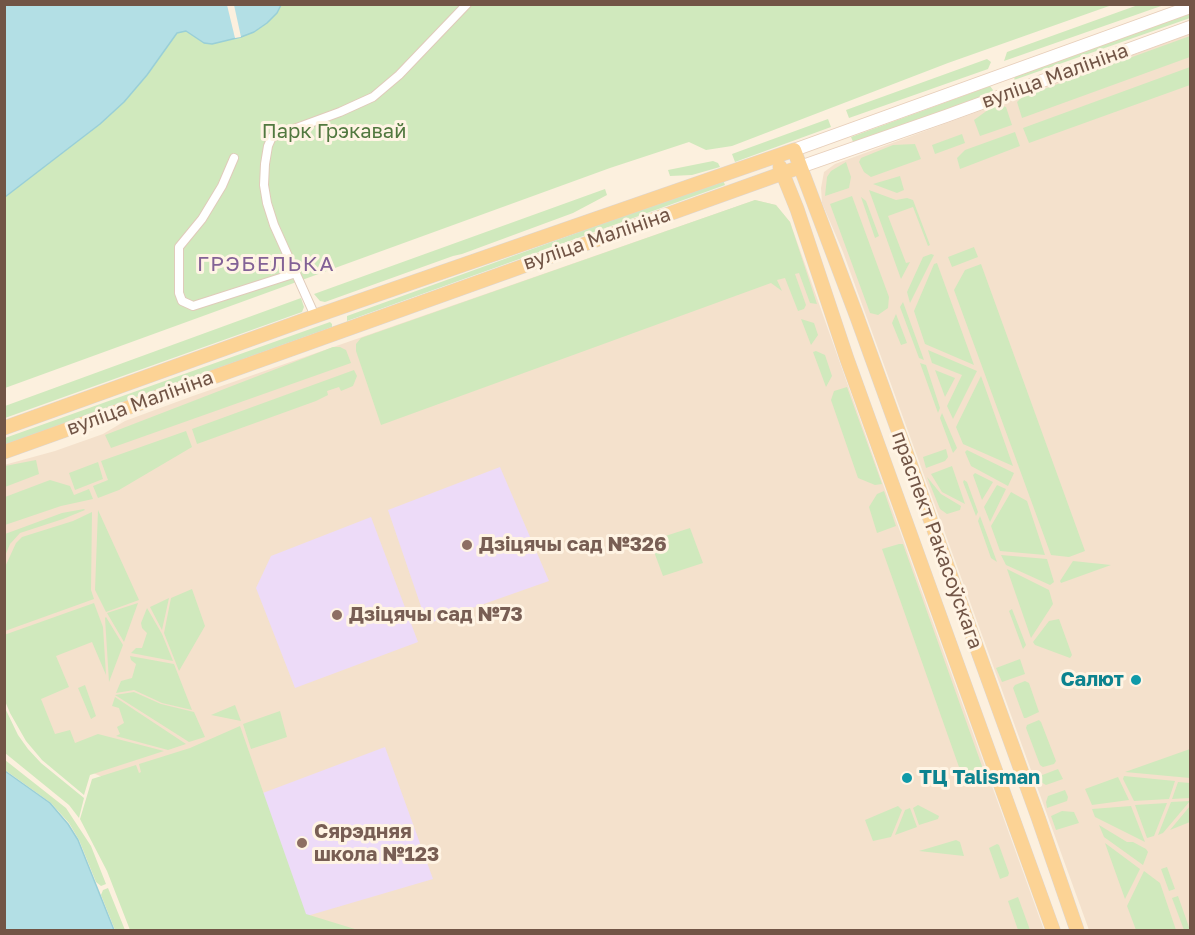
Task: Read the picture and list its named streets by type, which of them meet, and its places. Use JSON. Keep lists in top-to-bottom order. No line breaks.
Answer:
{"streets":{"main road":["вуліца Малініна","праспект Ракасоўскага"]},"crossings":[["вуліца Малініна","праспект Ракасоўскага"]],"districts":["ГРЭБЕЛЬКА"],"parks":["Парк Грэкавай"],"places":["Дзіцячы сад №326","Дзіцячы сад №73","Салют","ТЦ Talisman","Сярэдняя школа №123"]}
